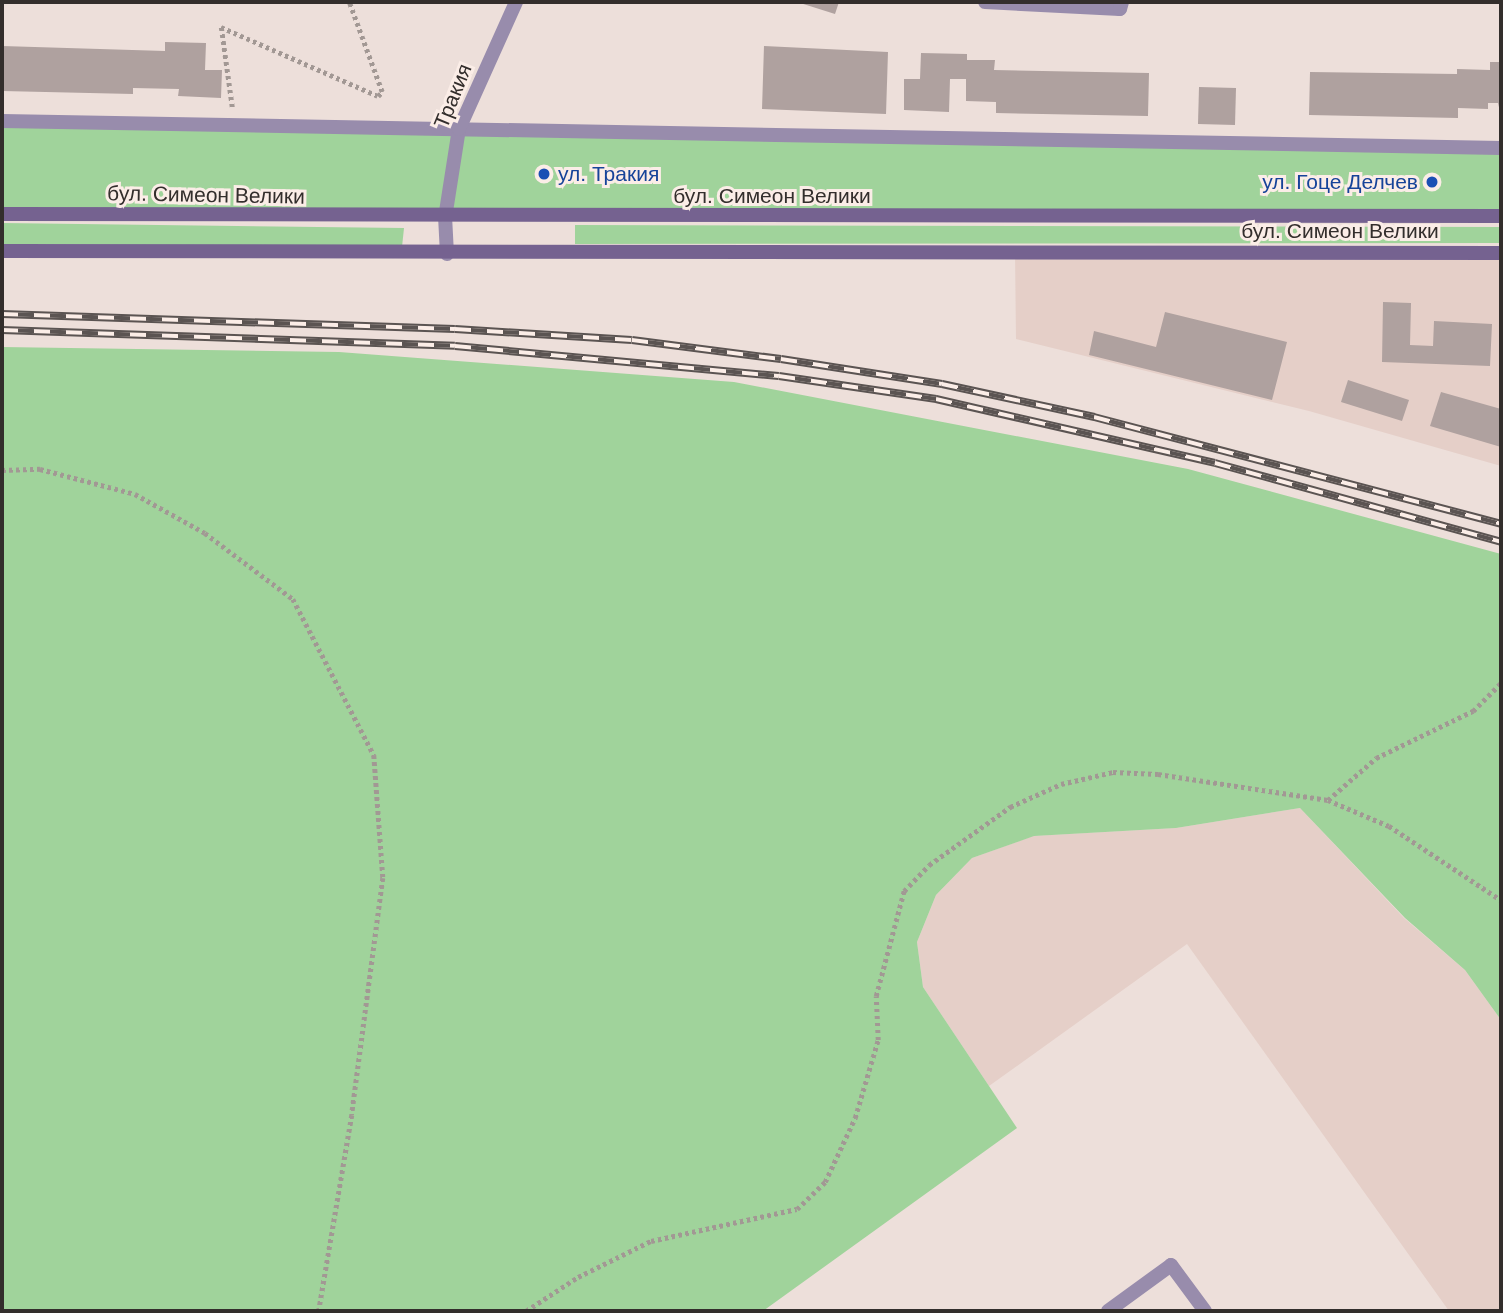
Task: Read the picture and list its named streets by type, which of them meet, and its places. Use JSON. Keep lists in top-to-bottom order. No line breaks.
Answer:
{"streets":{"main road":["бул. Симеон Велики"],"street":["Тракия"]},"crossings":[["Тракия","бул. Симеон Велики"]],"places":["ул. Тракия","ул. Гоце Делчев"]}
